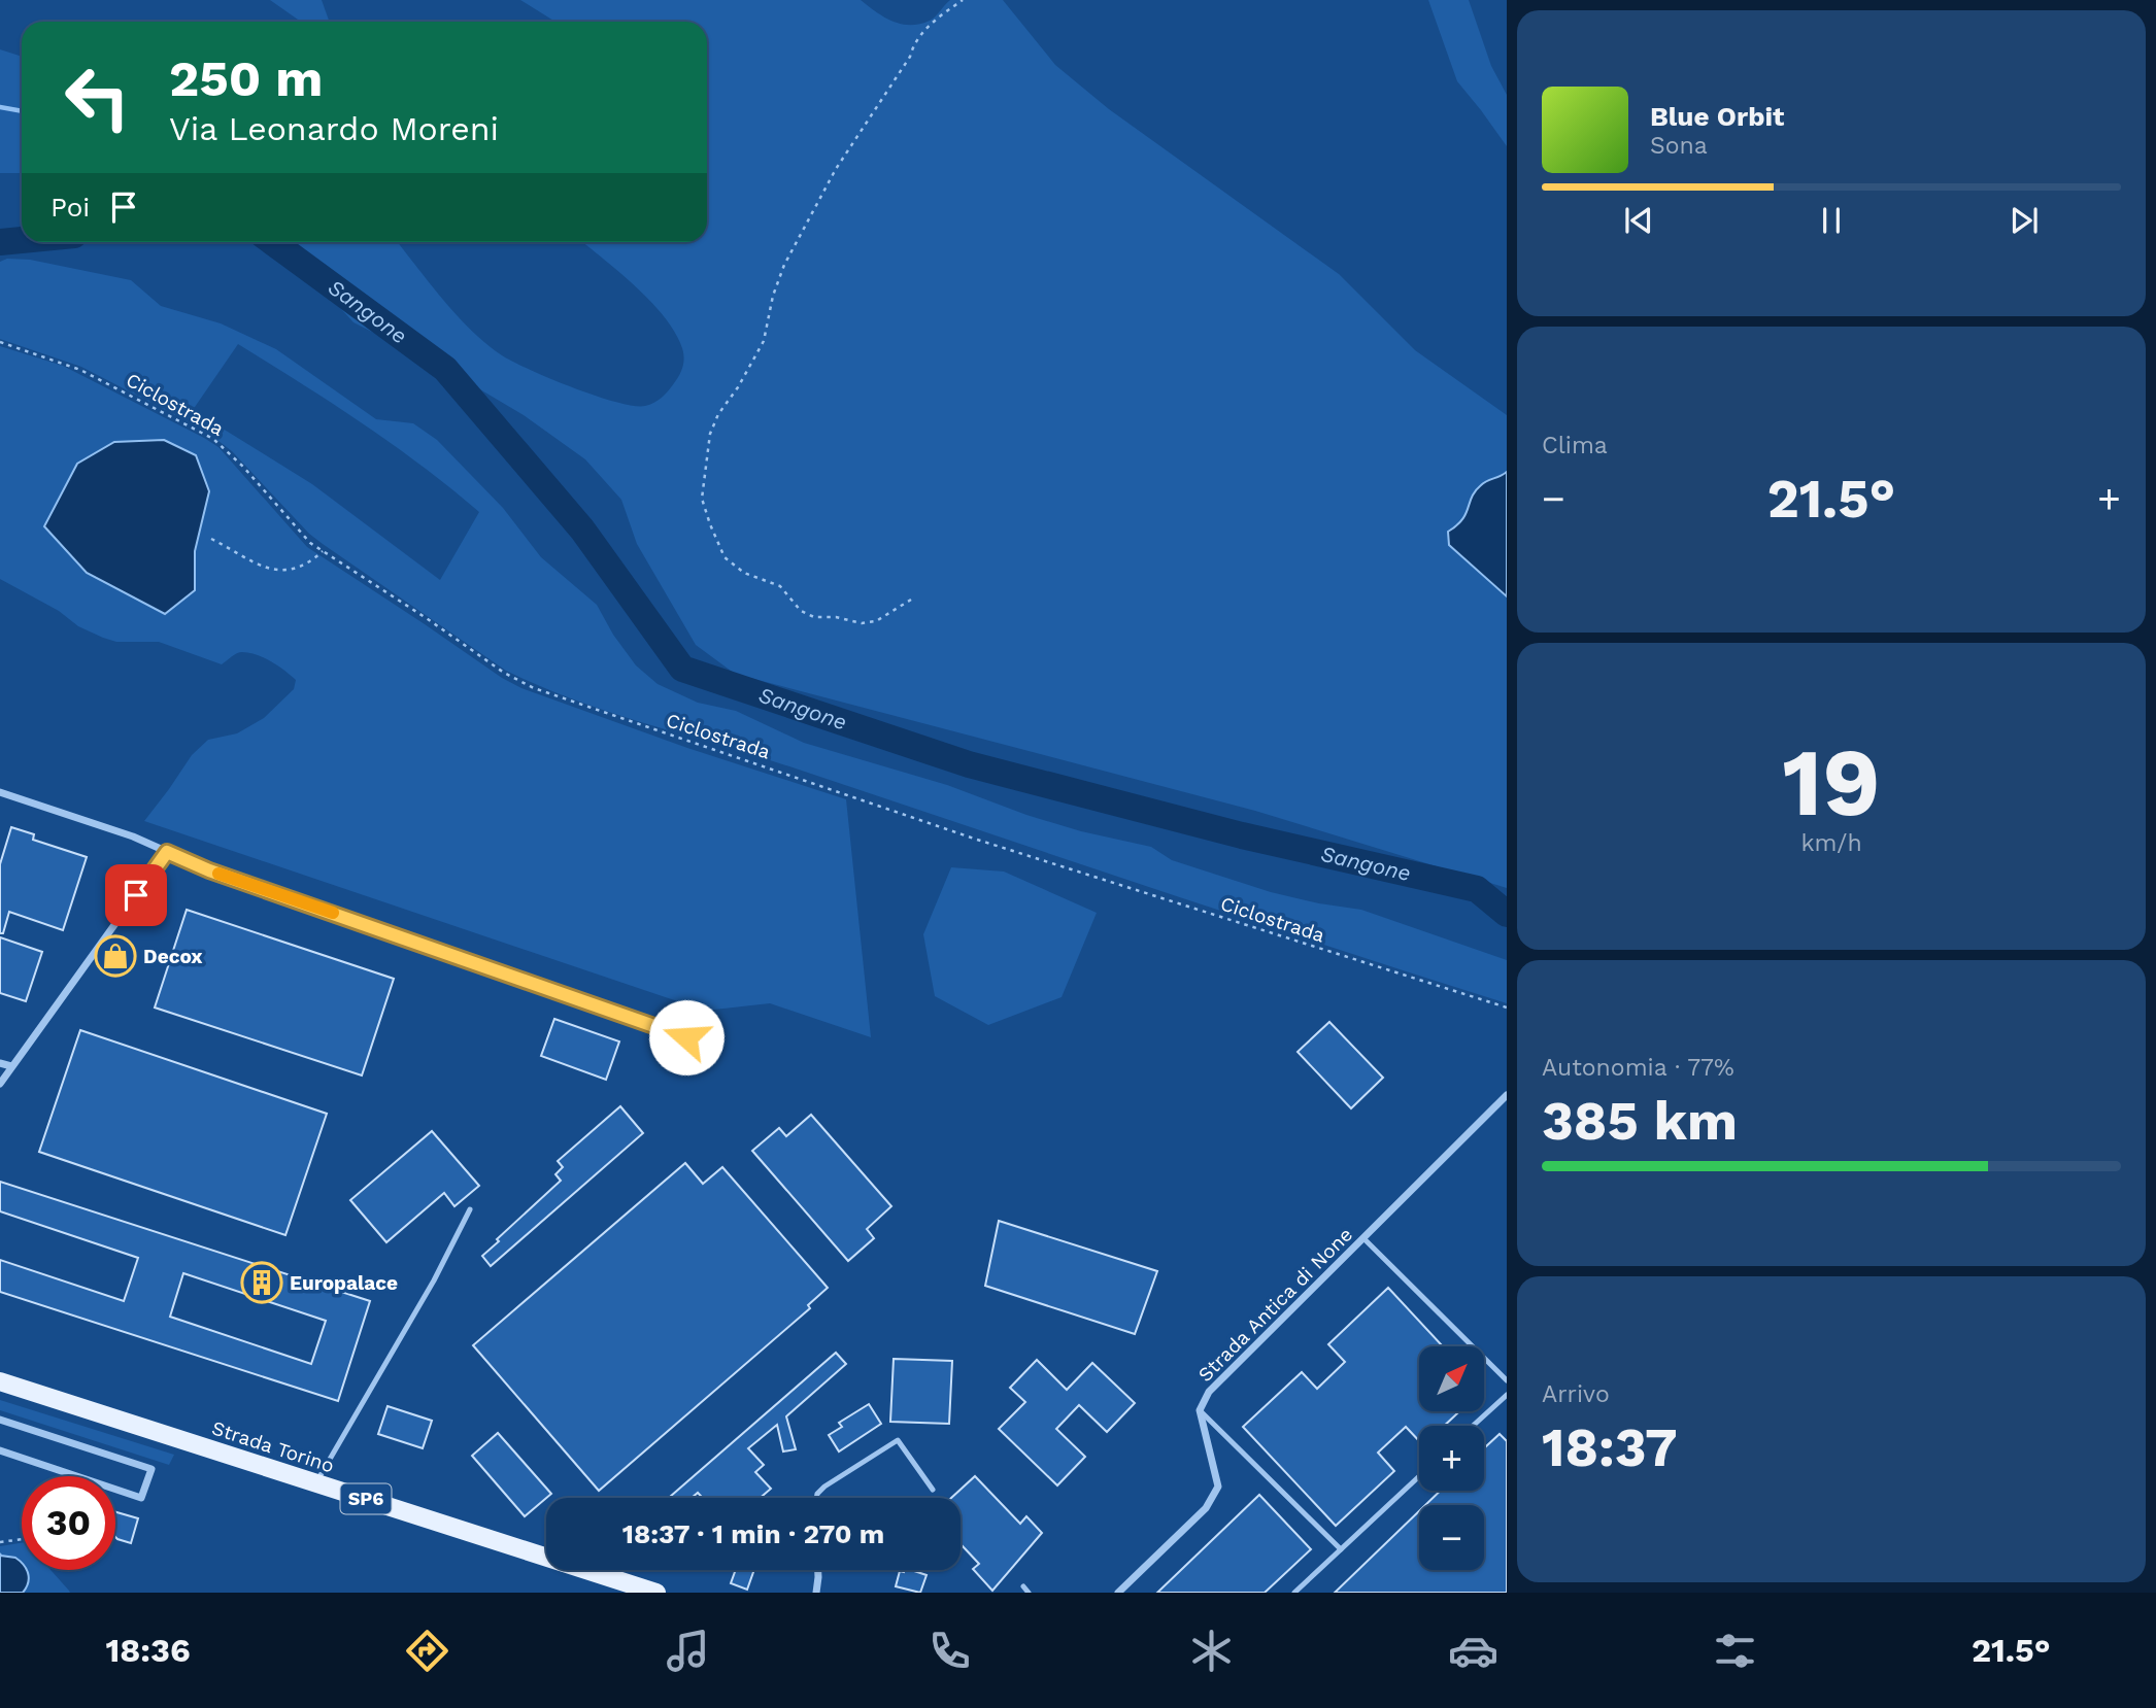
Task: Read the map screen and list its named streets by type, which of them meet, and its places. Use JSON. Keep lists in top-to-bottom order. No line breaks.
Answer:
{"streets":{"main road":["Strada Torino","SP6"],"street":["Strada Antica di None"],"path":["Ciclostrada"]},"water":["Sangone"],"places":{"shop":["Decox"],"building":["Europalace"]},"north":"top right","page":{"turn":["250 m","Via Leonardo Moreni"],"song":["Blue Orbit","Sona"],"then":"Poi","tile":["Clima",["19","km/h"],["Autonomia · 77%","385 km"],["Arrivo","18:37"]],"heat":["−","21.5°","+"],"map_buttons":["+","−"],"limit":"30","trip":"18:37 · 1 min · 270 m","tabs":["18:36","21.5°"]}}
